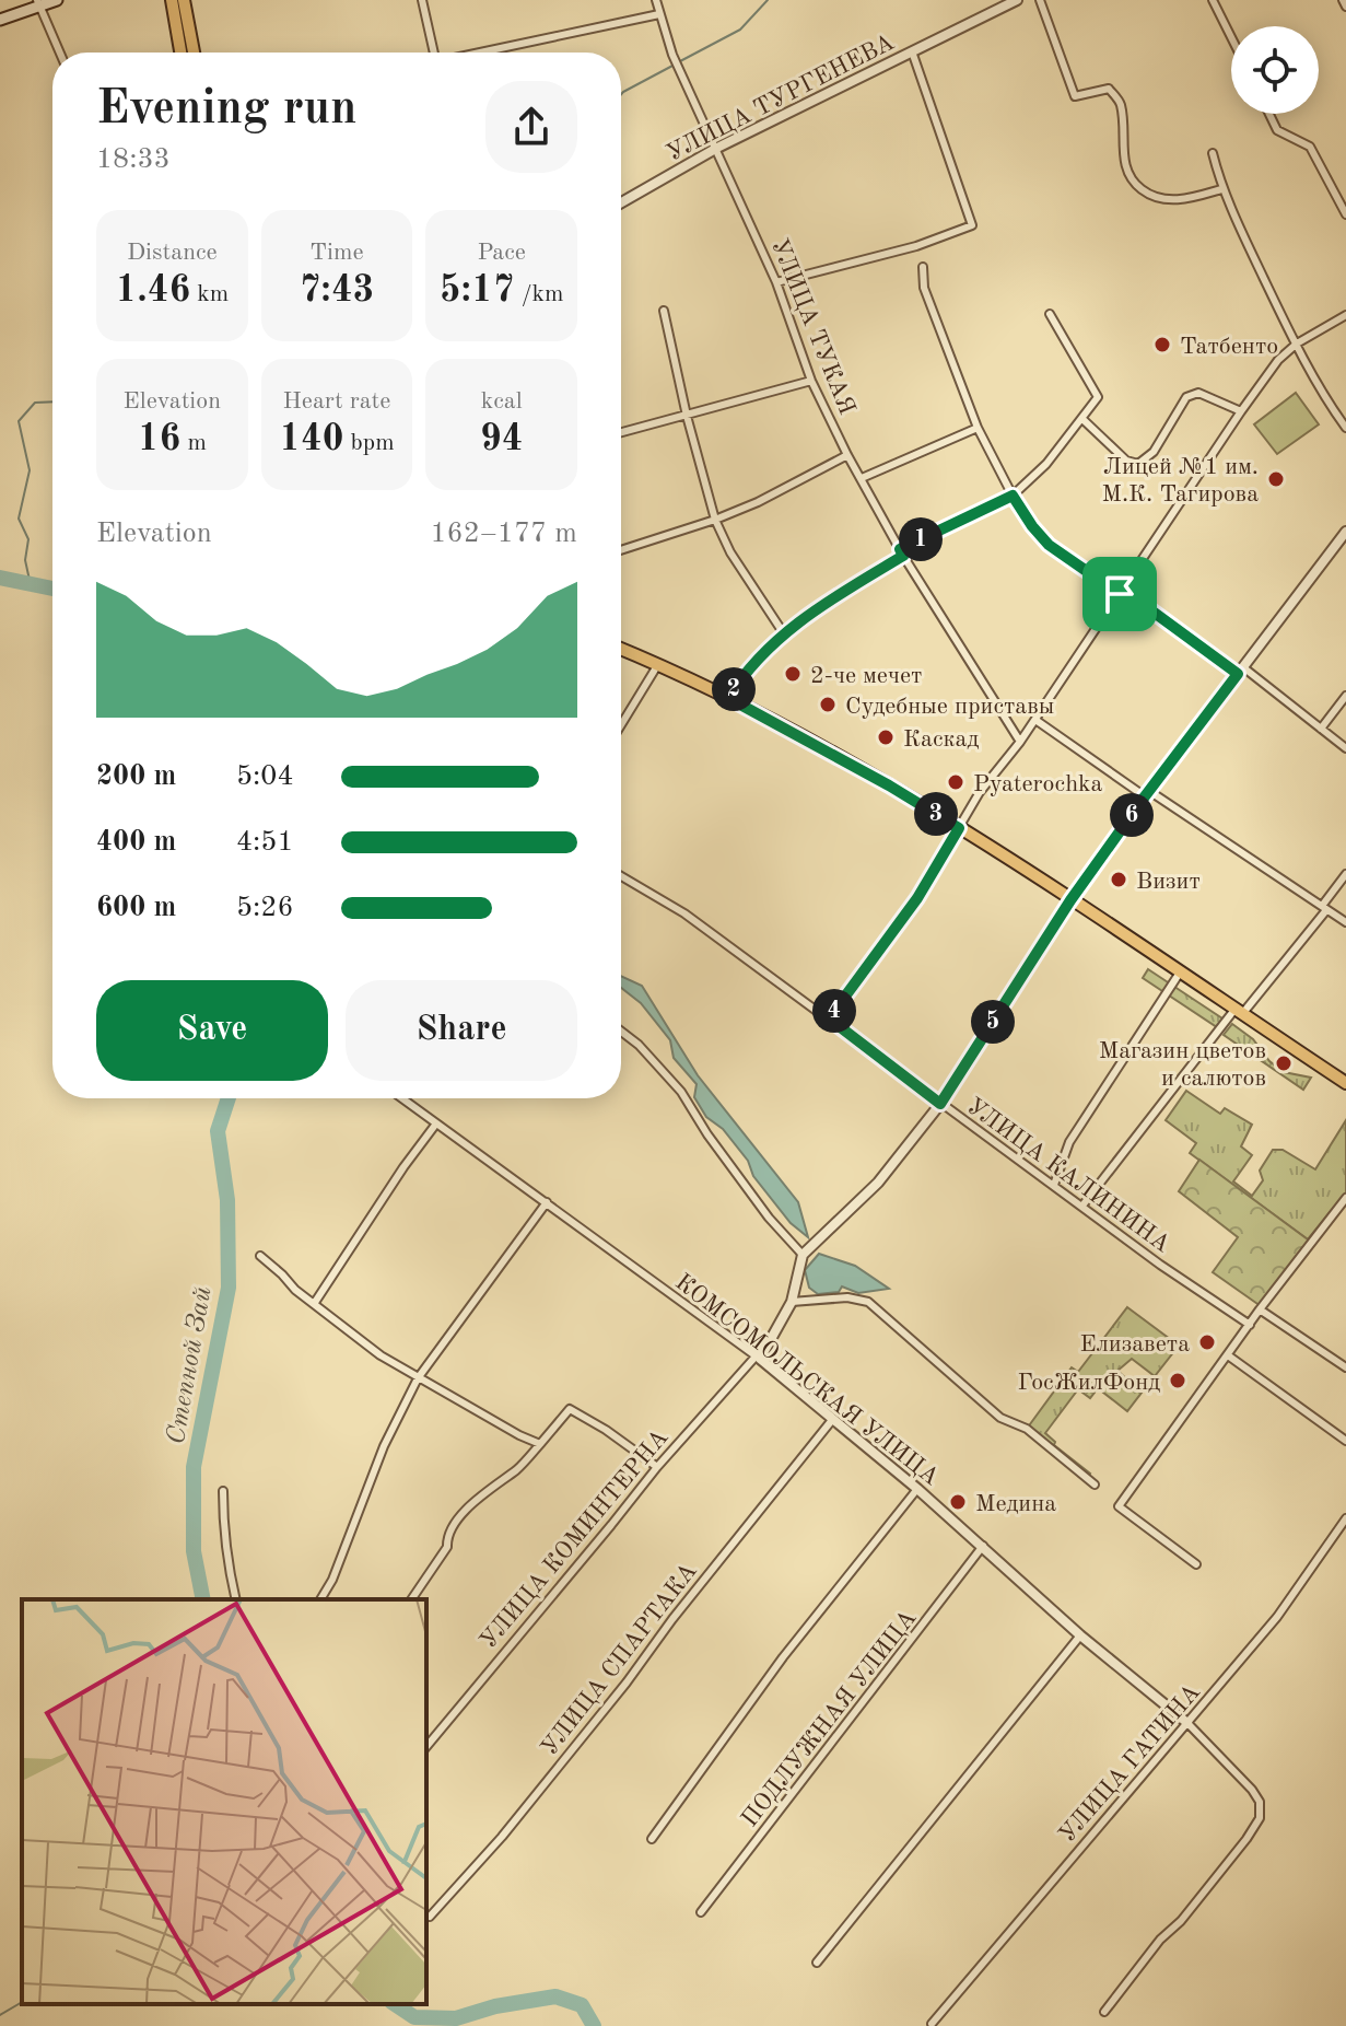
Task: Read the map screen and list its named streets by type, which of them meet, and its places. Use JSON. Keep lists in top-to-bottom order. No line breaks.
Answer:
{"streets":{"street":["УЛИЦА ТУРГЕНЕВА","УЛИЦА ТУКАЯ","УЛИЦА КАЛИНИНА","КОМСОМОЛЬСКАЯ УЛИЦА","УЛИЦА КОМИНТЕРНА","УЛИЦА СПАРТАКА","ПОДЛУЖНАЯ УЛИЦА","УЛИЦА ГАТИНА"]},"crossings":[["УЛИЦА ТУРГЕНЕВА","УЛИЦА ТУКАЯ"],["КОМСОМОЛЬСКАЯ УЛИЦА","УЛИЦА КОМИНТЕРНА"],["КОМСОМОЛЬСКАЯ УЛИЦА","УЛИЦА СПАРТАКА"],["КОМСОМОЛЬСКАЯ УЛИЦА","ПОДЛУЖНАЯ УЛИЦА"],["КОМСОМОЛЬСКАЯ УЛИЦА","УЛИЦА ГАТИНА"]],"water":["Степной Зай"],"places":["Татбенто","Лицей №1 им. М.К. Тагирова","2-че мечет","Судебные приставы","Каскад","Pyaterochka","Визит","Магазин цветов и салютов","Елизавета","ГосЖилФонд","Медина"],"page":{"heading":["Evening run","18:33"],"stats":[["Distance","1.46 km"],["Time","7:43"],["Pace","5:17 /km"],["Elevation","16 m"],["Heart rate","140 bpm"],["kcal","94"]],"chart":["Elevation","162–177 m"],"pins":["1","2","3","6","4","5"],"list":[{"name":"200 m","note":"5:04"},{"name":"400 m","note":"4:51"},{"name":"600 m","note":"5:26"}],"buttons":["Save","Share"]}}
